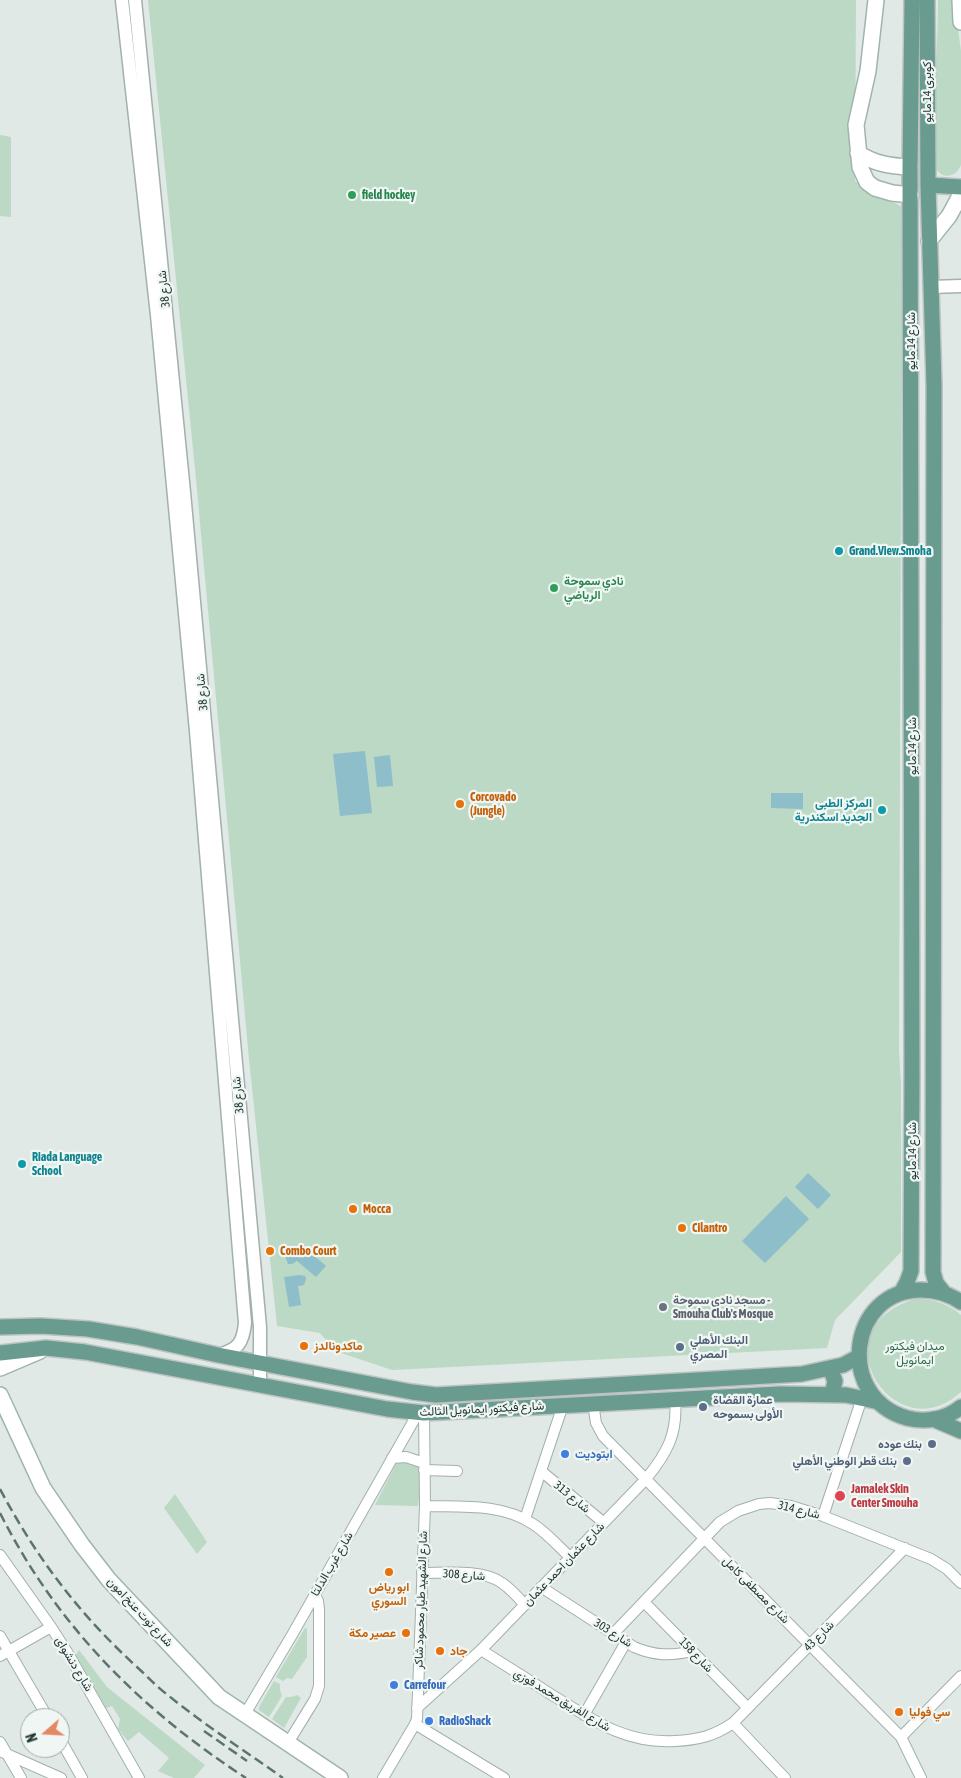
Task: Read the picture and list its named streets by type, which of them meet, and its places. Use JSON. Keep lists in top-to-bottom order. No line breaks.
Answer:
{"streets":{"main road":["كوبرى 14 مايو","شارع 14 مايو","شارع فيكتور ايمانويل الثالث","شارع توت عنخ امون"],"street":["شارع 38","شارع 313","شارع 314","شارع غرب الدلتا","شارع عثمان احمد عثمان","شارع 308","شارع مصطفى كامل","شارع الشهيد طيار محمود شاكر","شارع 303","شارع 43","شارع 158","شارع دنشواى","شارع الفريق محمد فوزي"]},"crossings":[["كوبرى 14 مايو","شارع 14 مايو"],["شارع 38","شارع فيكتور ايمانويل الثالث"],["شارع فيكتور ايمانويل الثالث","شارع غرب الدلتا"],["شارع فيكتور ايمانويل الثالث","شارع عثمان احمد عثمان"],["شارع فيكتور ايمانويل الثالث","شارع مصطفى كامل"],["شارع فيكتور ايمانويل الثالث","شارع الشهيد طيار محمود شاكر"],["شارع 313","شارع عثمان احمد عثمان"],["شارع 314","شارع مصطفى كامل"],["شارع 314","شارع 303"],["شارع 314","شارع 43"],["شارع 314","شارع 158"],["شارع غرب الدلتا","شارع الشهيد طيار محمود شاكر"],["شارع غرب الدلتا","شارع توت عنخ امون"],["شارع عثمان احمد عثمان","شارع 308"],["شارع عثمان احمد عثمان","شارع مصطفى كامل"],["شارع عثمان احمد عثمان","شارع الشهيد طيار محمود شاكر"],["شارع عثمان احمد عثمان","شارع 303"],["شارع عثمان احمد عثمان","شارع الفريق محمد فوزي"],["شارع 308","شارع الشهيد طيار محمود شاكر"],["شارع مصطفى كامل","شارع 43"],["شارع 303","شارع 158"],["شارع 43","شارع 158"],["شارع 43","شارع الفريق محمد فوزي"]],"parks":["ميدان فيكتور ايمانويل"],"places":["field hockey","Grand.View.Smoha","نادي سموحة الرياضي","Corcovado (Jungle)","المركز الطبى الجديد اسكندرية","Riada Language School","Mocca","Cilantro","Combo Court","مسجد نادى سموحة - Smouha Club's Mosque","ماكدونالدز","البنك الأهلي المصري","عمارة القضاة الأولى بسموحه","بنك عوده","ابتوديت","بنك قطر الوطني الأهلي","Jamalek Skin Center Smouha","ابو رياض السوري","عصير مكة","جاد","Carrefour","سي فوليا","RadioShack"],"north":"left"}
